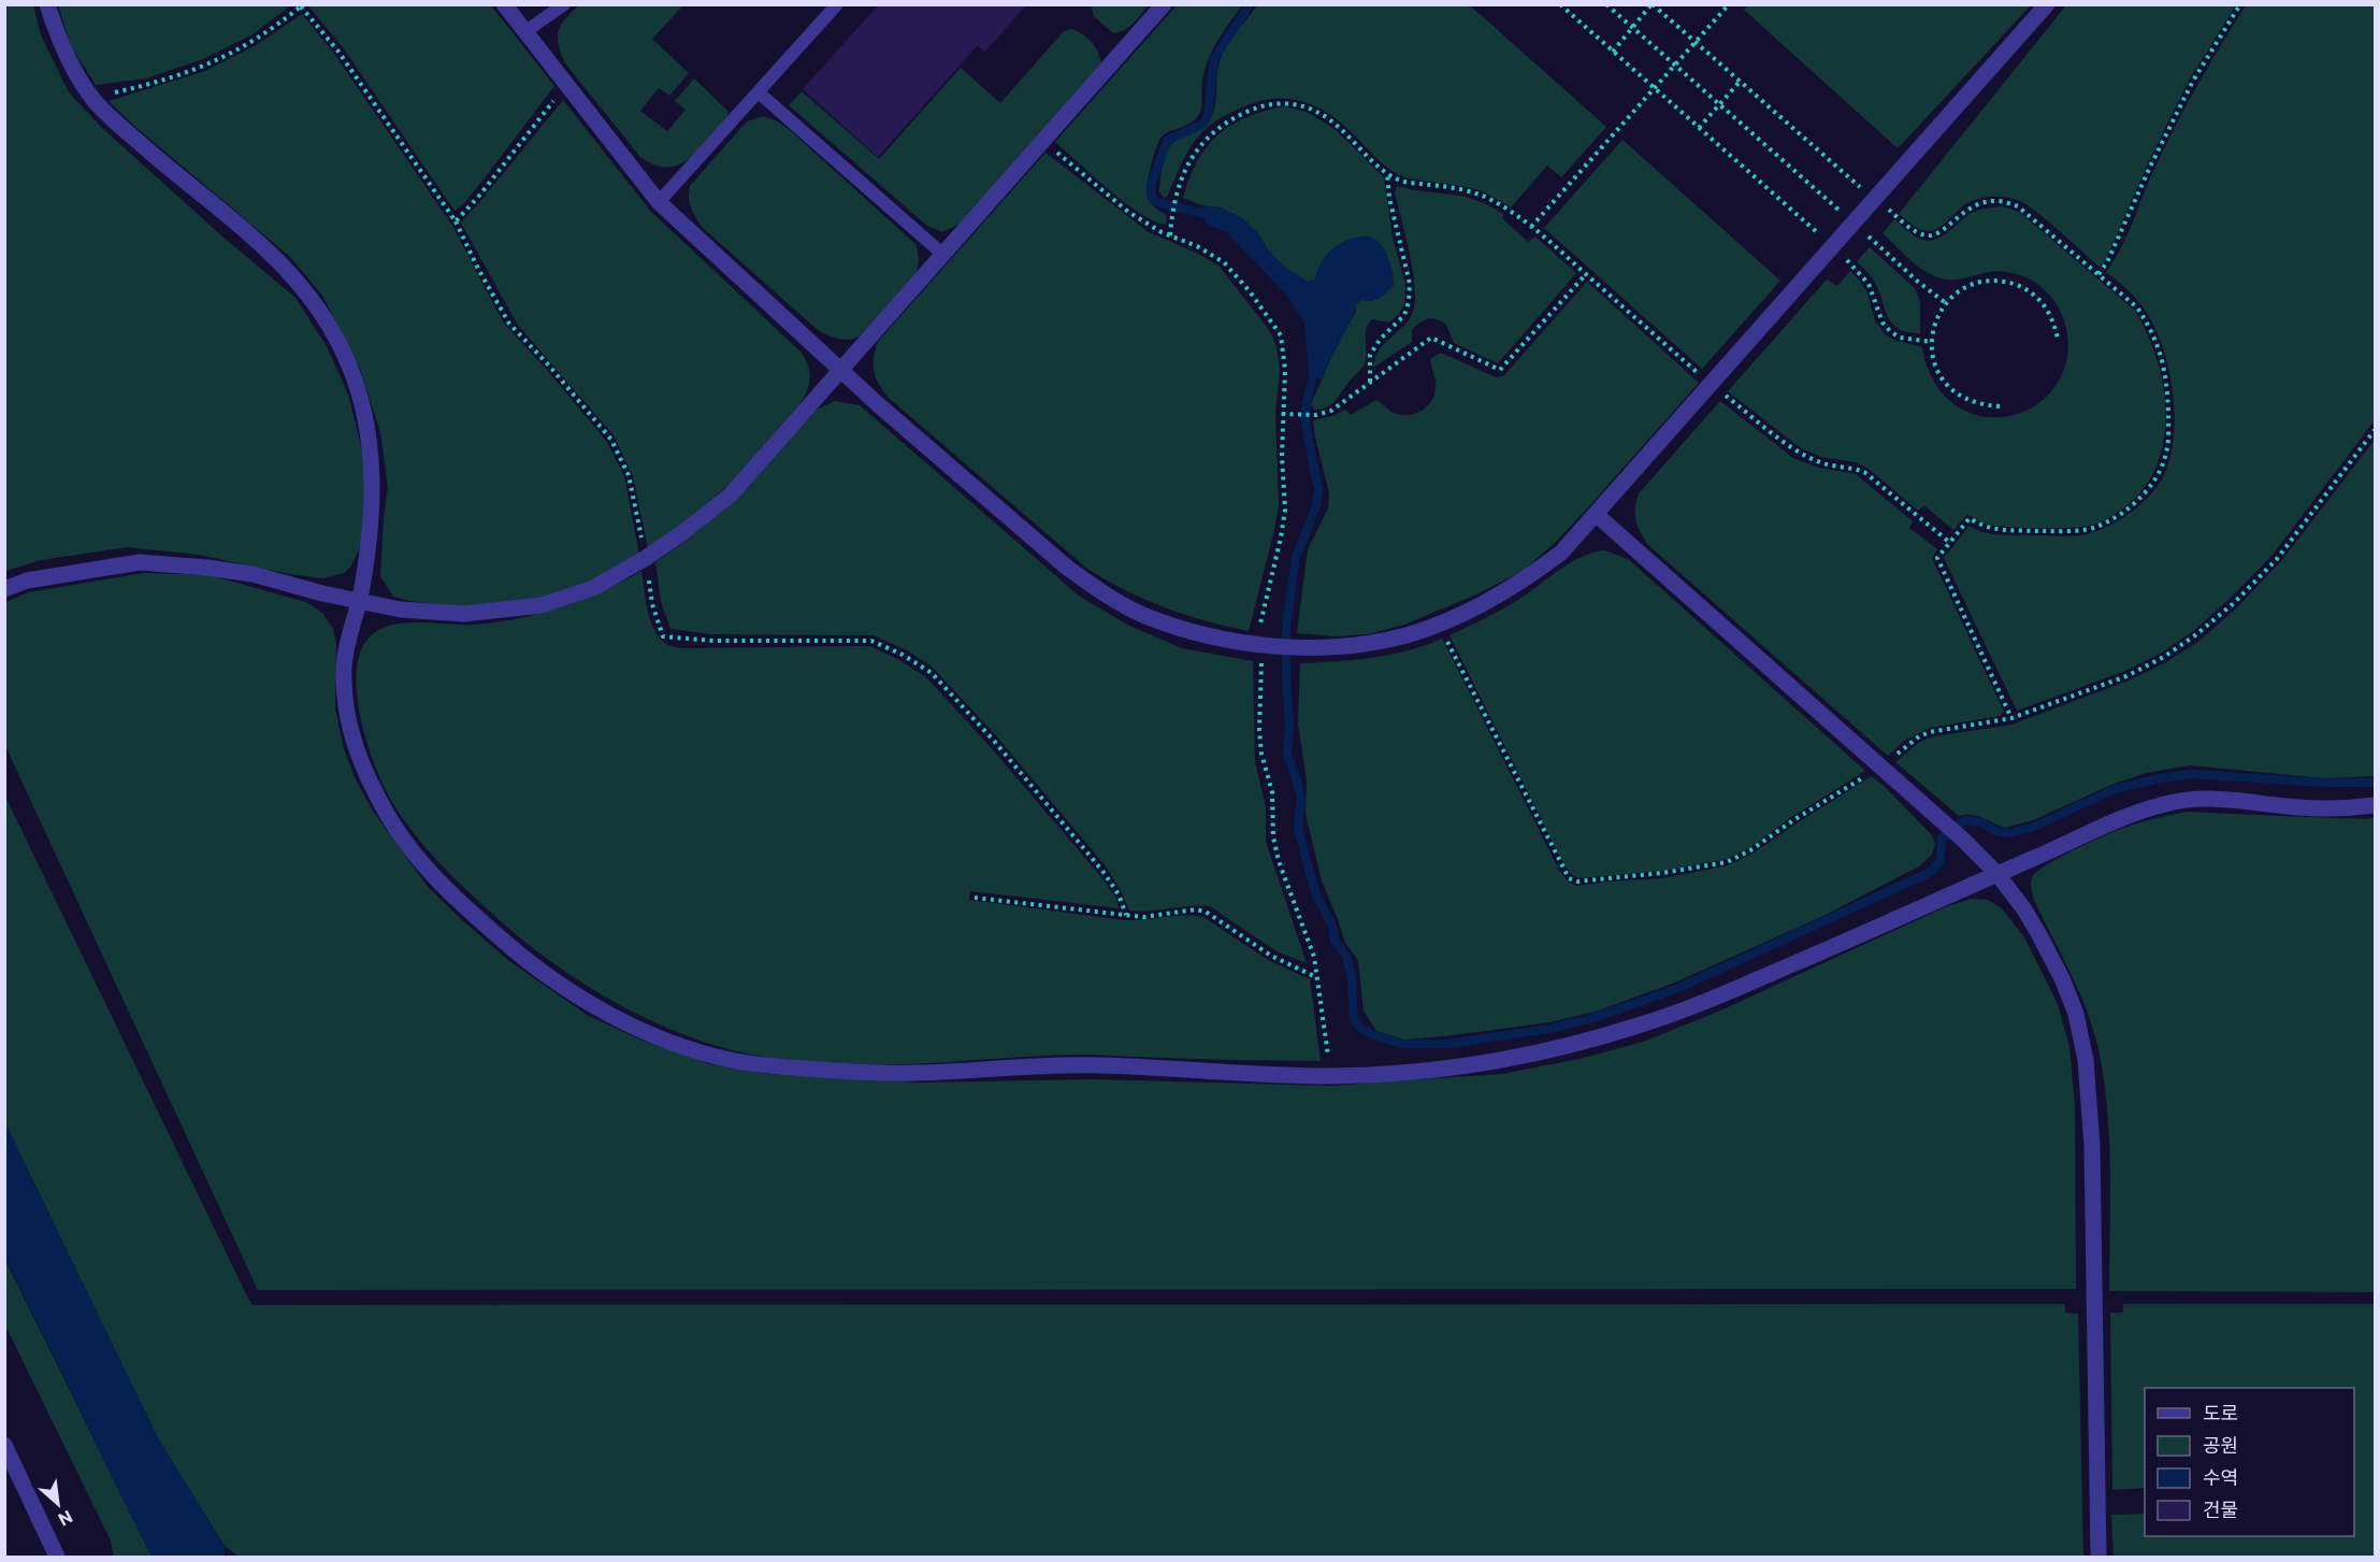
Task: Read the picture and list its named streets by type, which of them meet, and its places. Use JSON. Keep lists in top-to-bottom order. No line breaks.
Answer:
{"legend":["도로","공원","수역","건물"],"north":"bottom right"}
